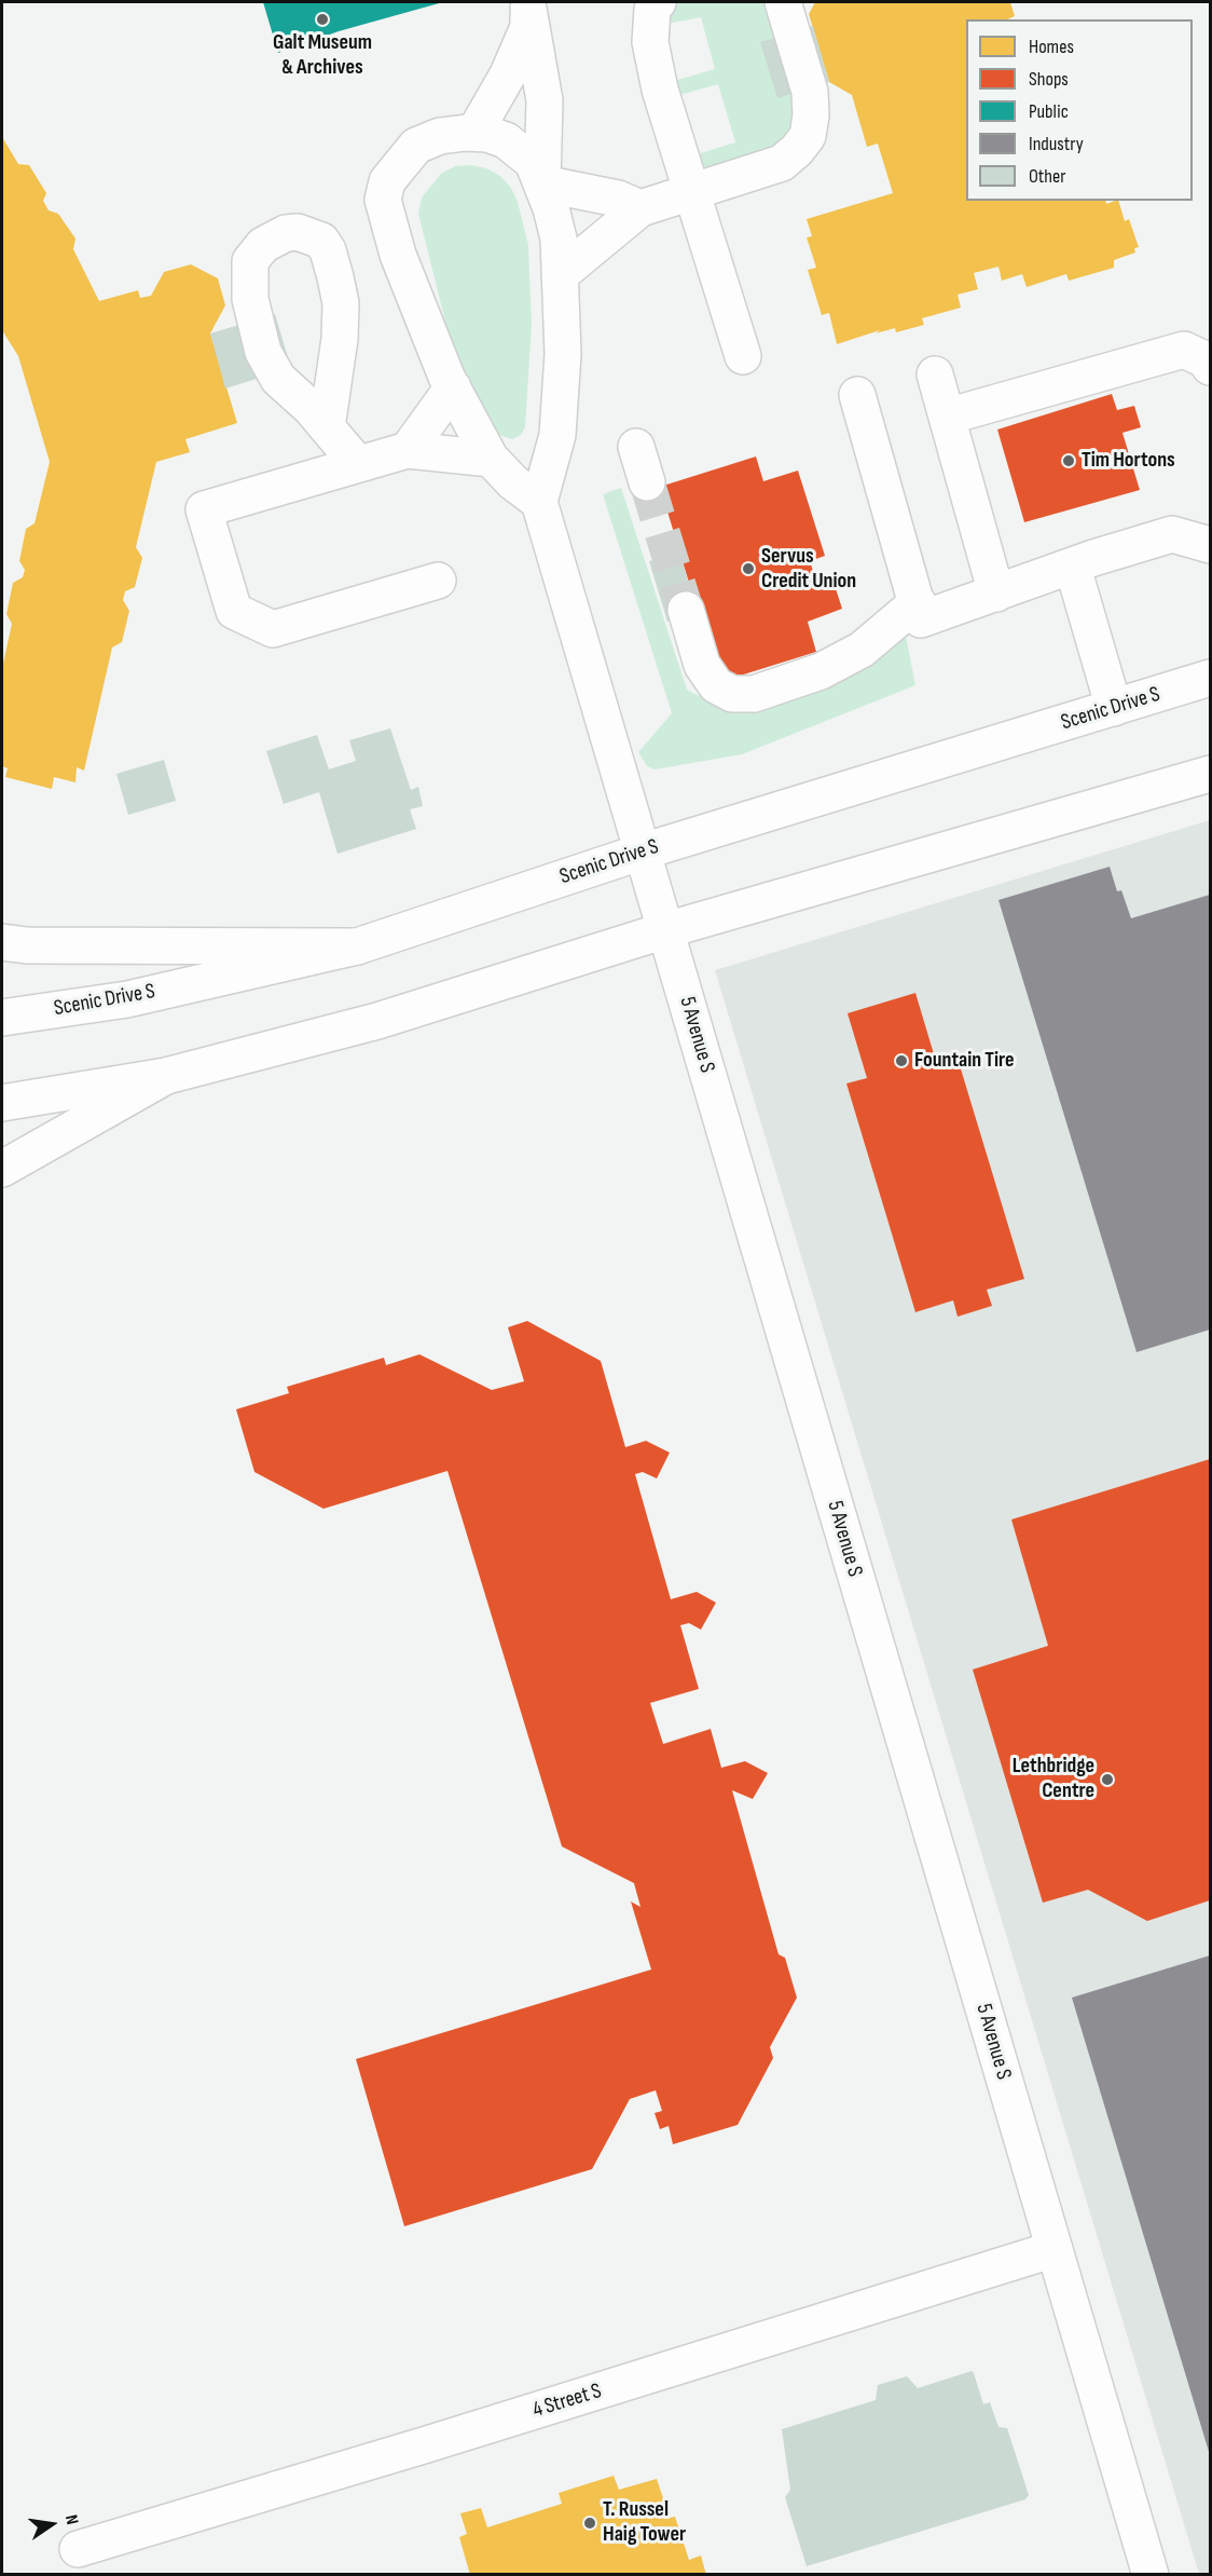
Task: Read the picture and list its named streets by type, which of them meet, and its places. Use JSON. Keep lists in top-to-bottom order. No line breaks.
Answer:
{"streets":{"main road":["Scenic Drive S","5 Avenue S","4 Street S"]},"crossings":[["Scenic Drive S","5 Avenue S"],["5 Avenue S","4 Street S"]],"places":["Galt Museum & Archives","Tim Hortons","Servus Credit Union","Fountain Tire","Lethbridge Centre","T. Russel Haig Tower"],"legend":["Homes","Shops","Public","Industry","Other"],"north":"right"}
